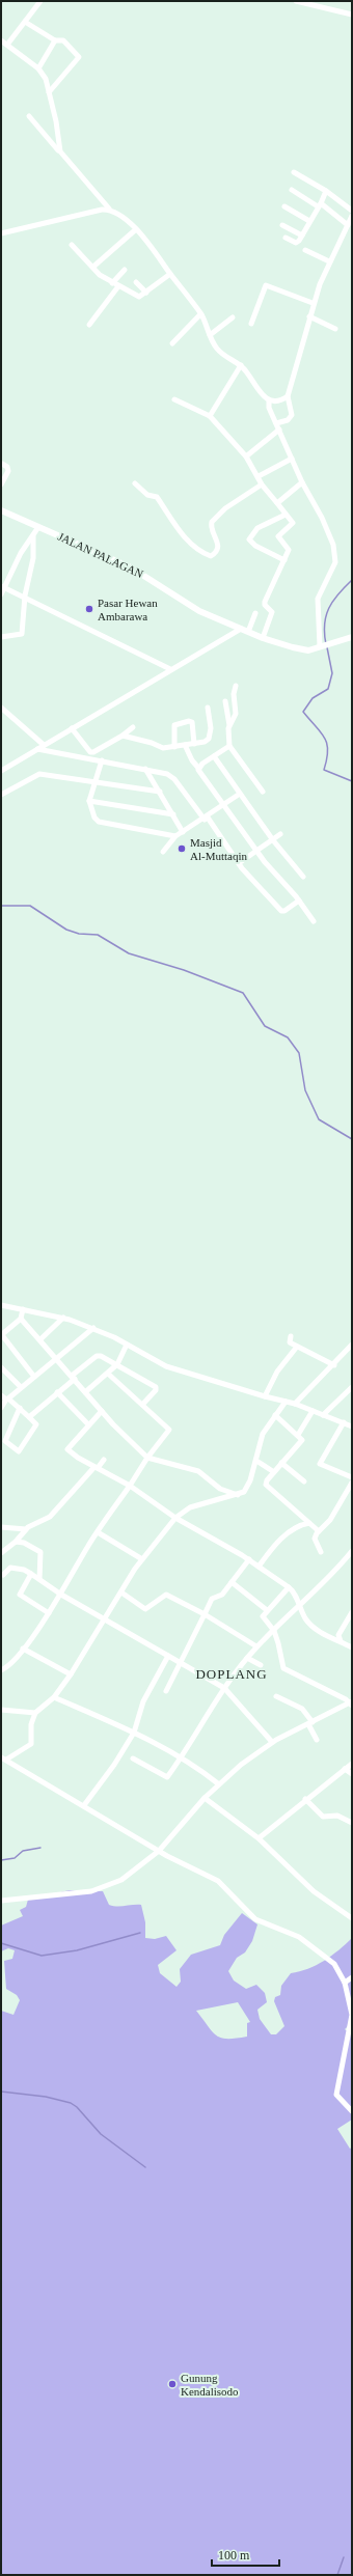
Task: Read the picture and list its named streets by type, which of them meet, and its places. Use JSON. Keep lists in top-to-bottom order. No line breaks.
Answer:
{"streets":{"main road":["JALAN PALAGAN"]},"districts":["DOPLANG"],"places":["Pasar Hewan Ambarawa","Masjid Al-Muttaqin","Gunung Kendalisodo"],"scale_bar":"100 m"}
